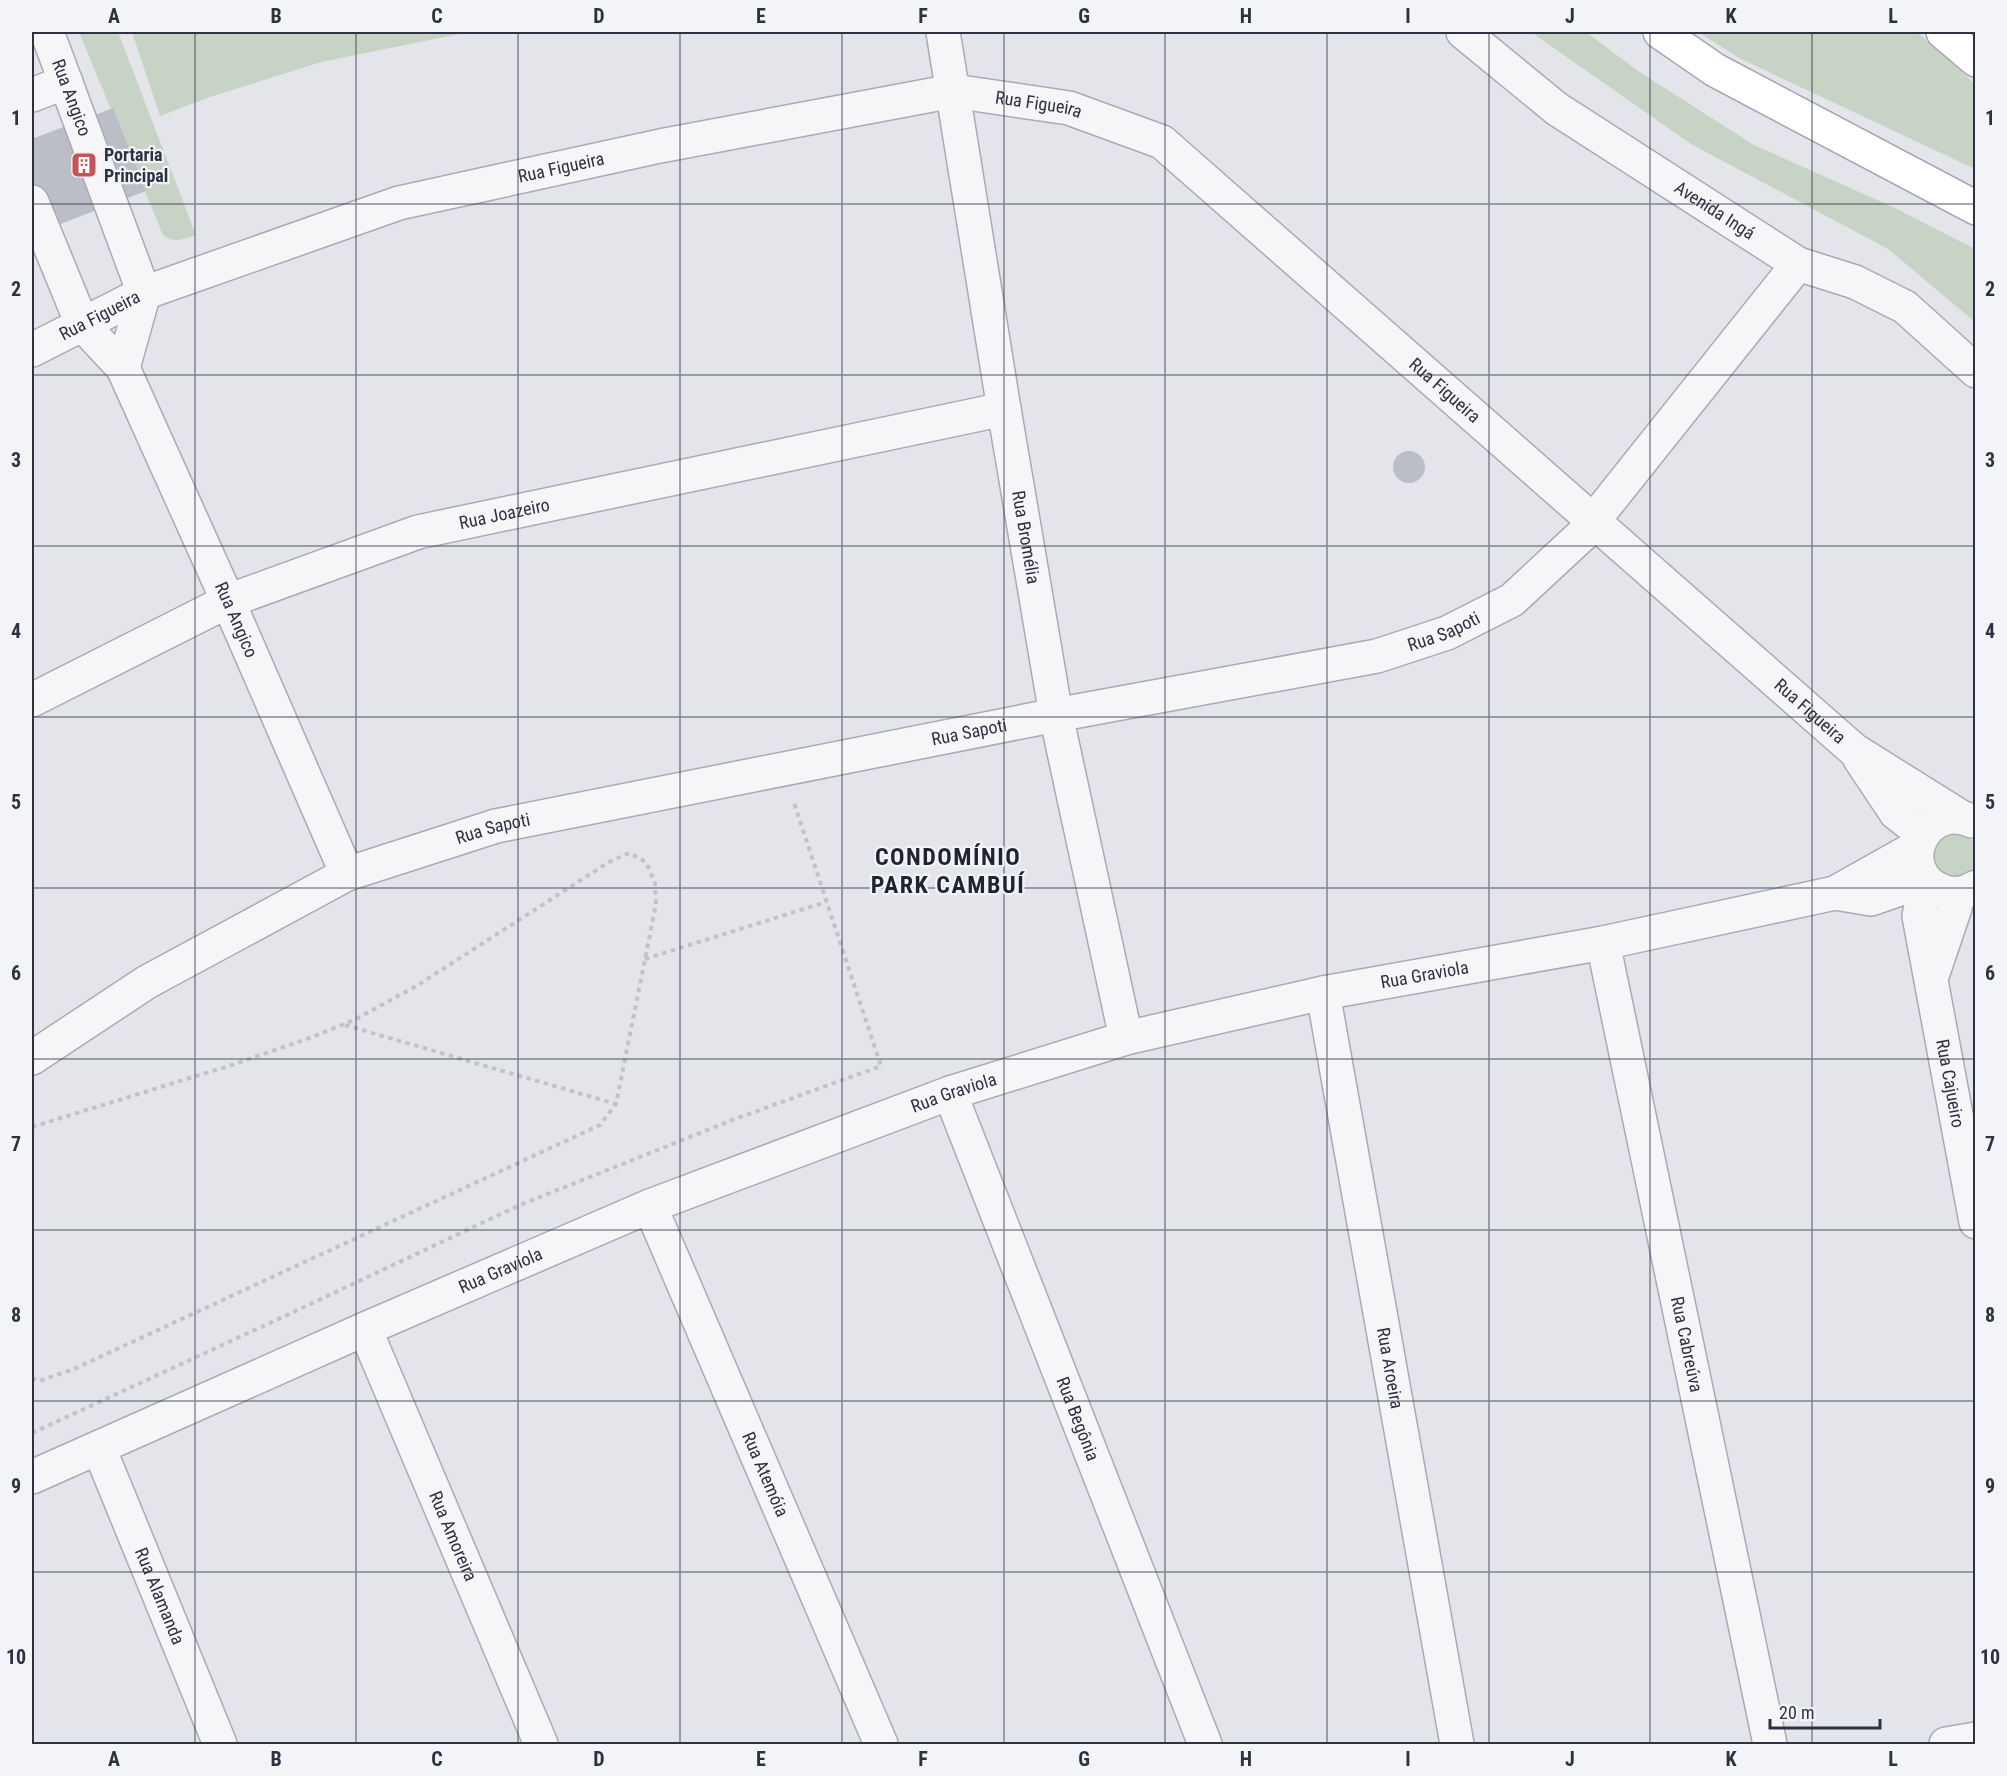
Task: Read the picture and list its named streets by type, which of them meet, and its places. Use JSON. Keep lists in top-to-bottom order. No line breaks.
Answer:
{"streets":{"street":["Rua Angico","Rua Figueira","Avenida Ingá","Rua Joazeiro","Rua Bromélia","Rua Sapoti","Rua Graviola","Rua Cajueiro","Rua Cabreúva","Rua Aroeira","Rua Begônia","Rua Atemóia","Rua Amoreira","Rua Alamanda"]},"crossings":[["Rua Angico","Rua Figueira"],["Rua Angico","Rua Joazeiro"],["Rua Angico","Rua Sapoti"],["Rua Figueira","Rua Bromélia"],["Rua Figueira","Rua Sapoti"],["Avenida Ingá","Rua Sapoti"],["Rua Joazeiro","Rua Bromélia"],["Rua Bromélia","Rua Sapoti"],["Rua Bromélia","Rua Graviola"],["Rua Graviola","Rua Cajueiro"],["Rua Graviola","Rua Cabreúva"],["Rua Graviola","Rua Aroeira"],["Rua Graviola","Rua Begônia"],["Rua Graviola","Rua Atemóia"],["Rua Graviola","Rua Amoreira"],["Rua Graviola","Rua Alamanda"]],"districts":["CONDOMÍNIO PARK CAMBUÍ"],"places":{"building":["Portaria Principal"]},"scale_bar":"20 m","grid":{"columns":["A","B","C","D","E","F","G","H","I","J","K","L"],"rows":["1","2","3","4","5","6","7","8","9","10"]}}
